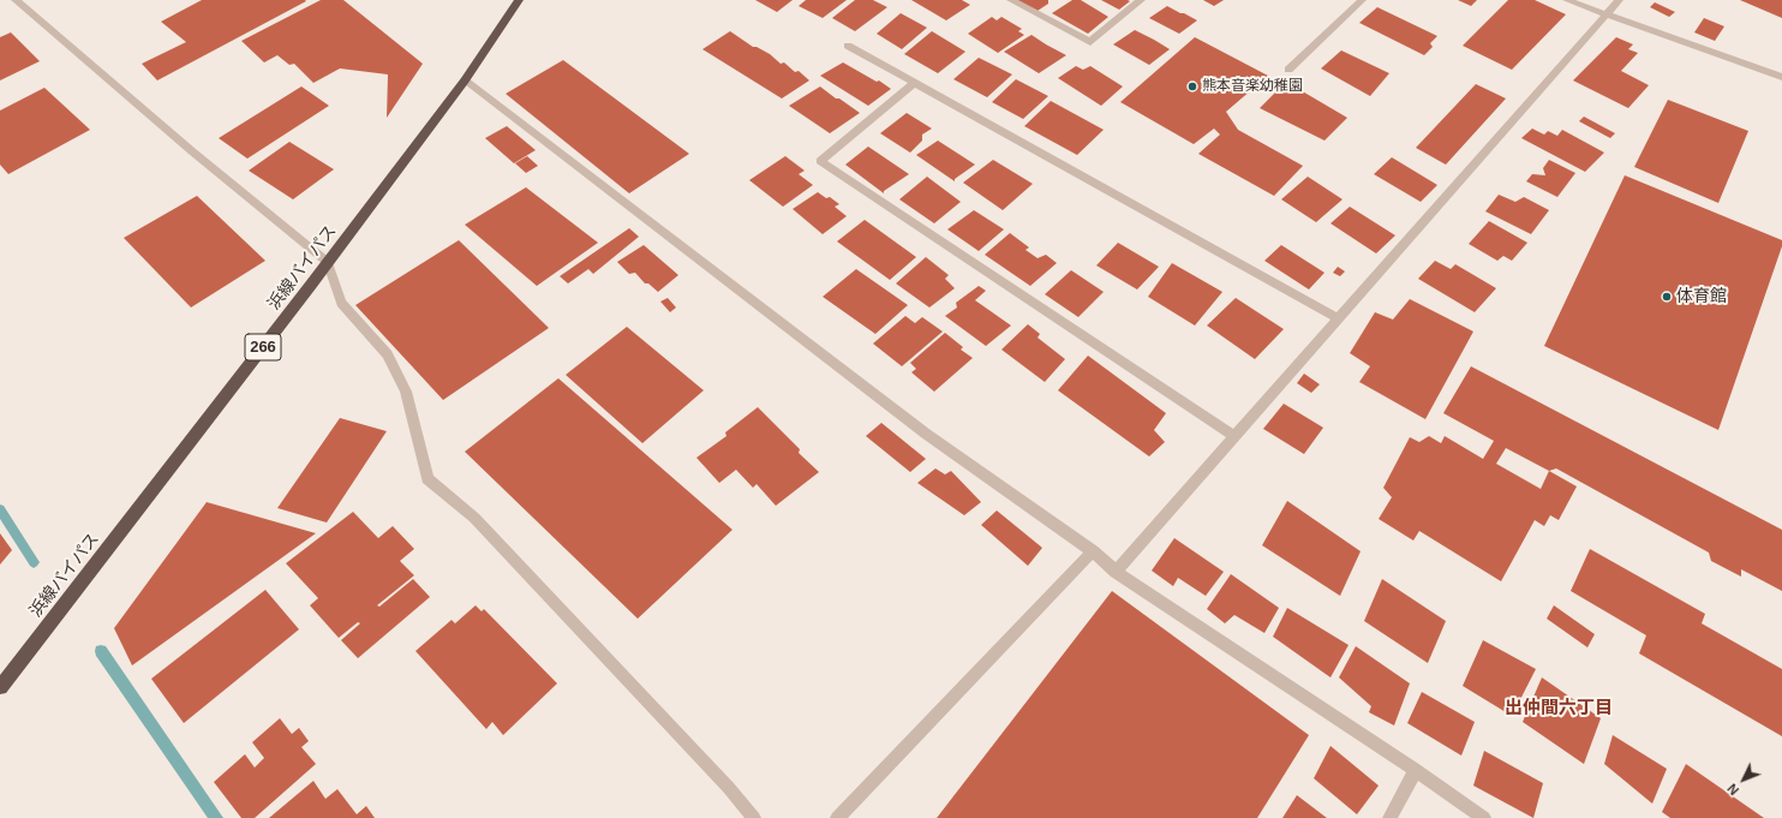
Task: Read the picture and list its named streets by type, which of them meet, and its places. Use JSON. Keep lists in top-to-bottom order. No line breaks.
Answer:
{"streets":{"highway":["浜線バイパス","266"]},"districts":["出仲間六丁目"],"places":["熊本音楽幼稚園","体育館"],"north":"bottom left"}
